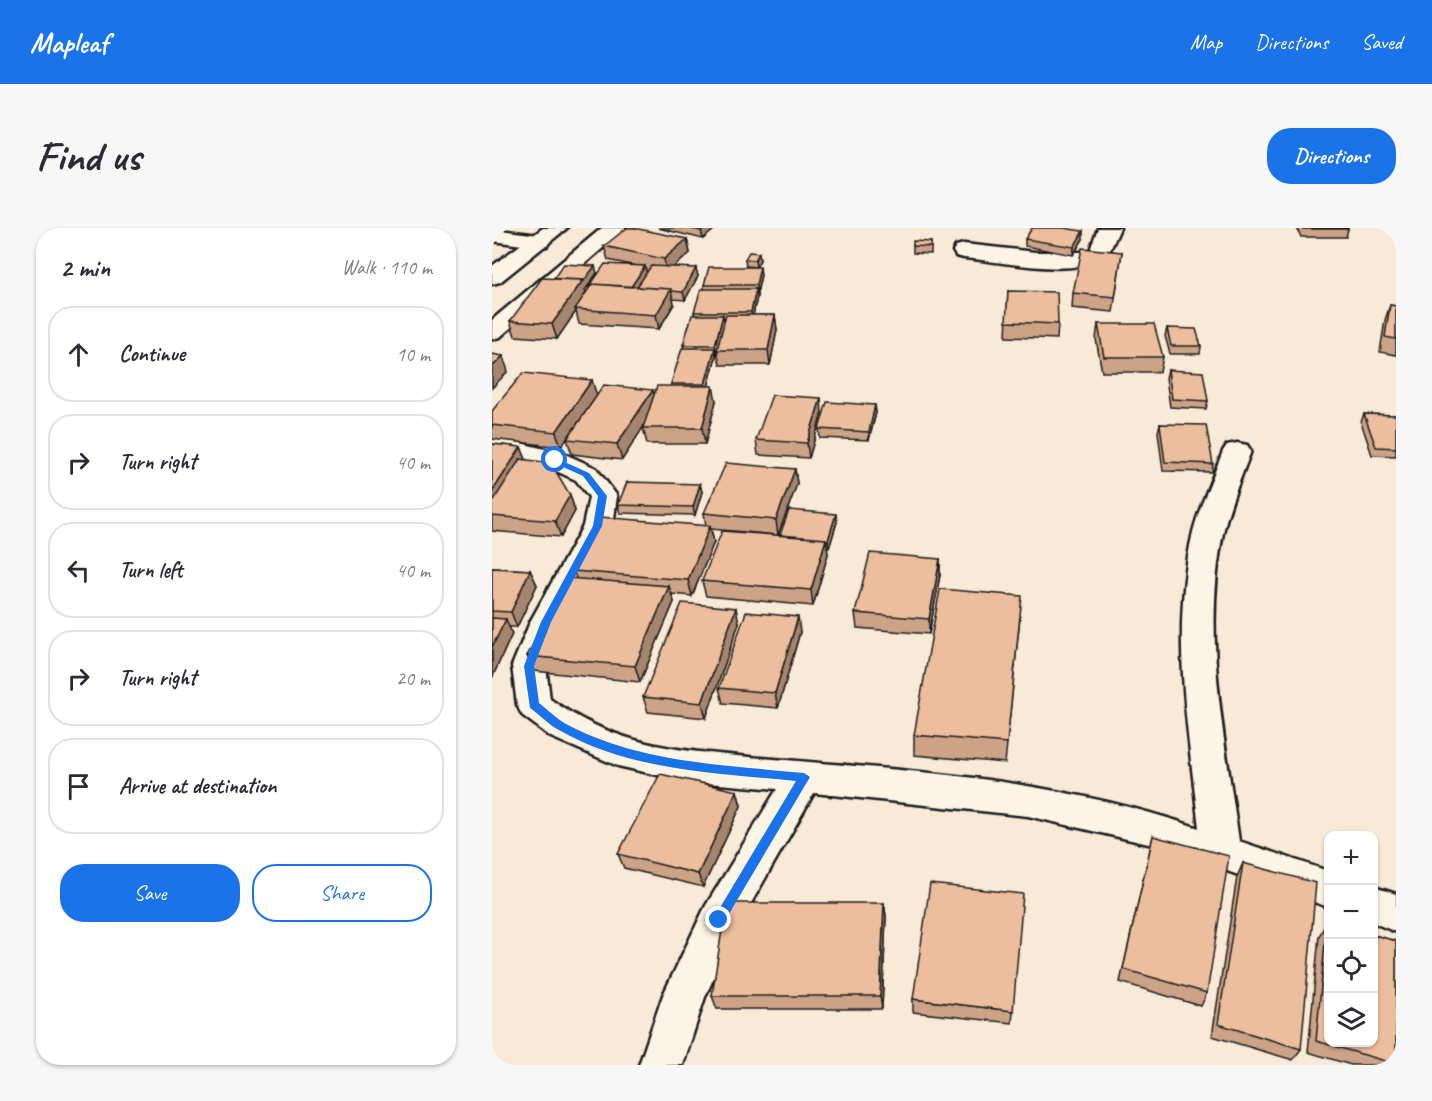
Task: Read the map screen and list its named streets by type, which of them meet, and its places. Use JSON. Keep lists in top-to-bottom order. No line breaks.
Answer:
{"page":{"header":"Mapleaf","nav":["Map","Directions","Saved"],"buttons":["Directions",["Save","Share"]],"title":"Find us","heading":["2 min","Walk · 110 m"],"list":[["Continue","10 m"],["Turn right","40 m"],["Turn left","40 m"],["Turn right","20 m"],"Arrive at destination"],"map_buttons":["+","−"]}}
